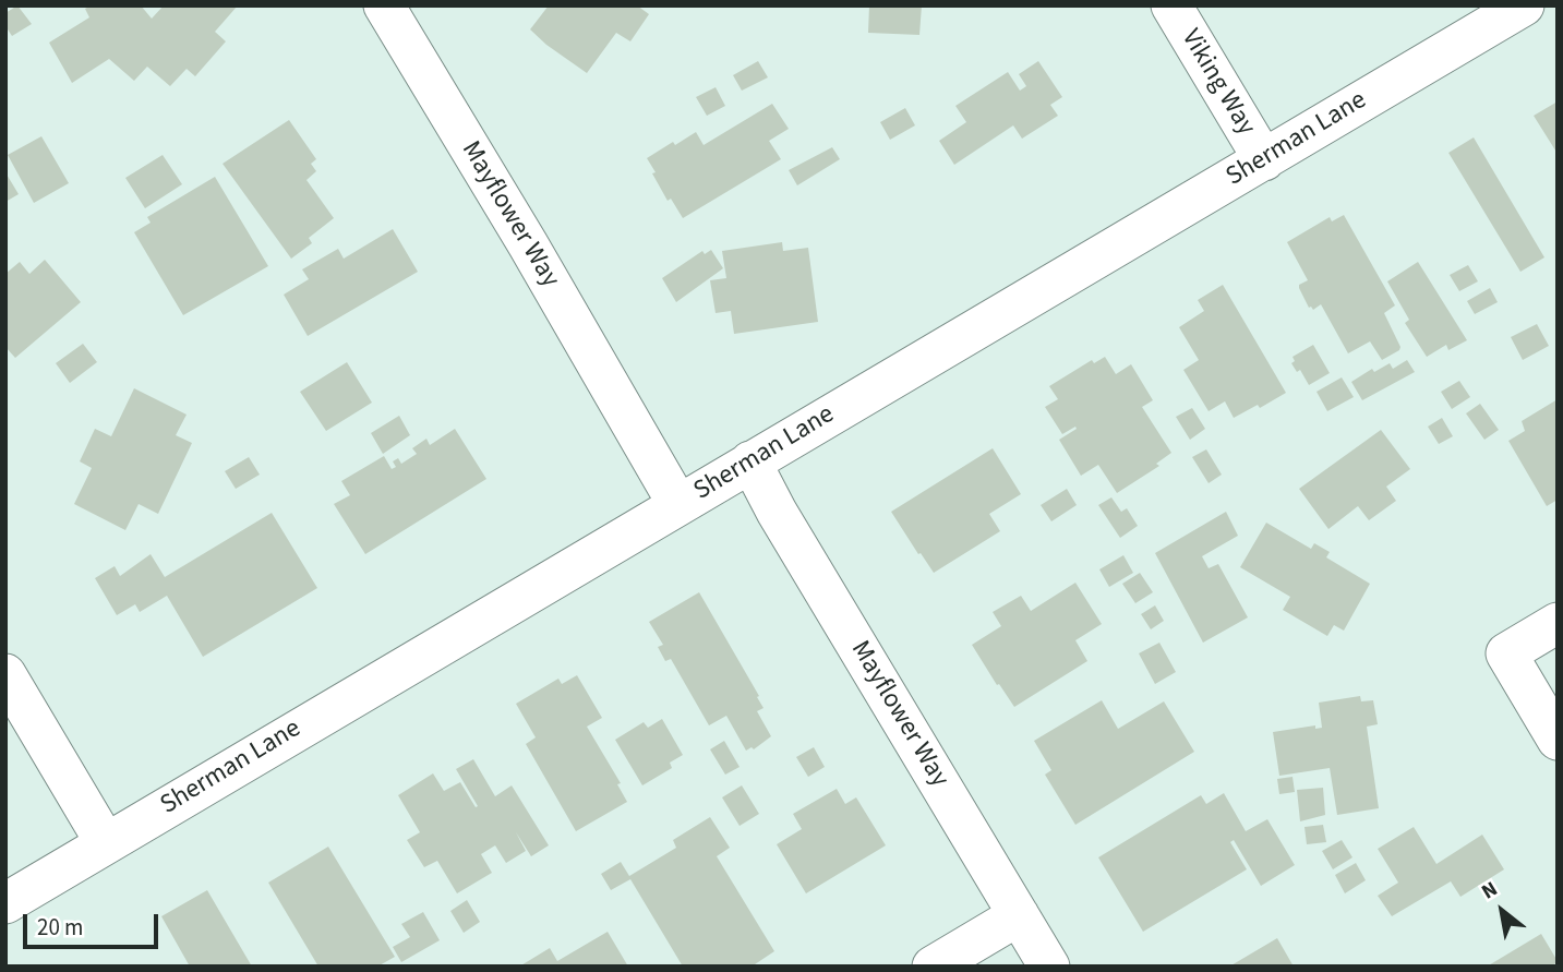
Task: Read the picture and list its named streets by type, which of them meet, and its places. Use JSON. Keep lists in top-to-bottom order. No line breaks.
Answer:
{"streets":{"street":["Viking Way","Sherman Lane","Mayflower Way"]},"crossings":[["Viking Way","Sherman Lane"],["Sherman Lane","Mayflower Way"]],"scale_bar":"20 m","north":"top left"}
